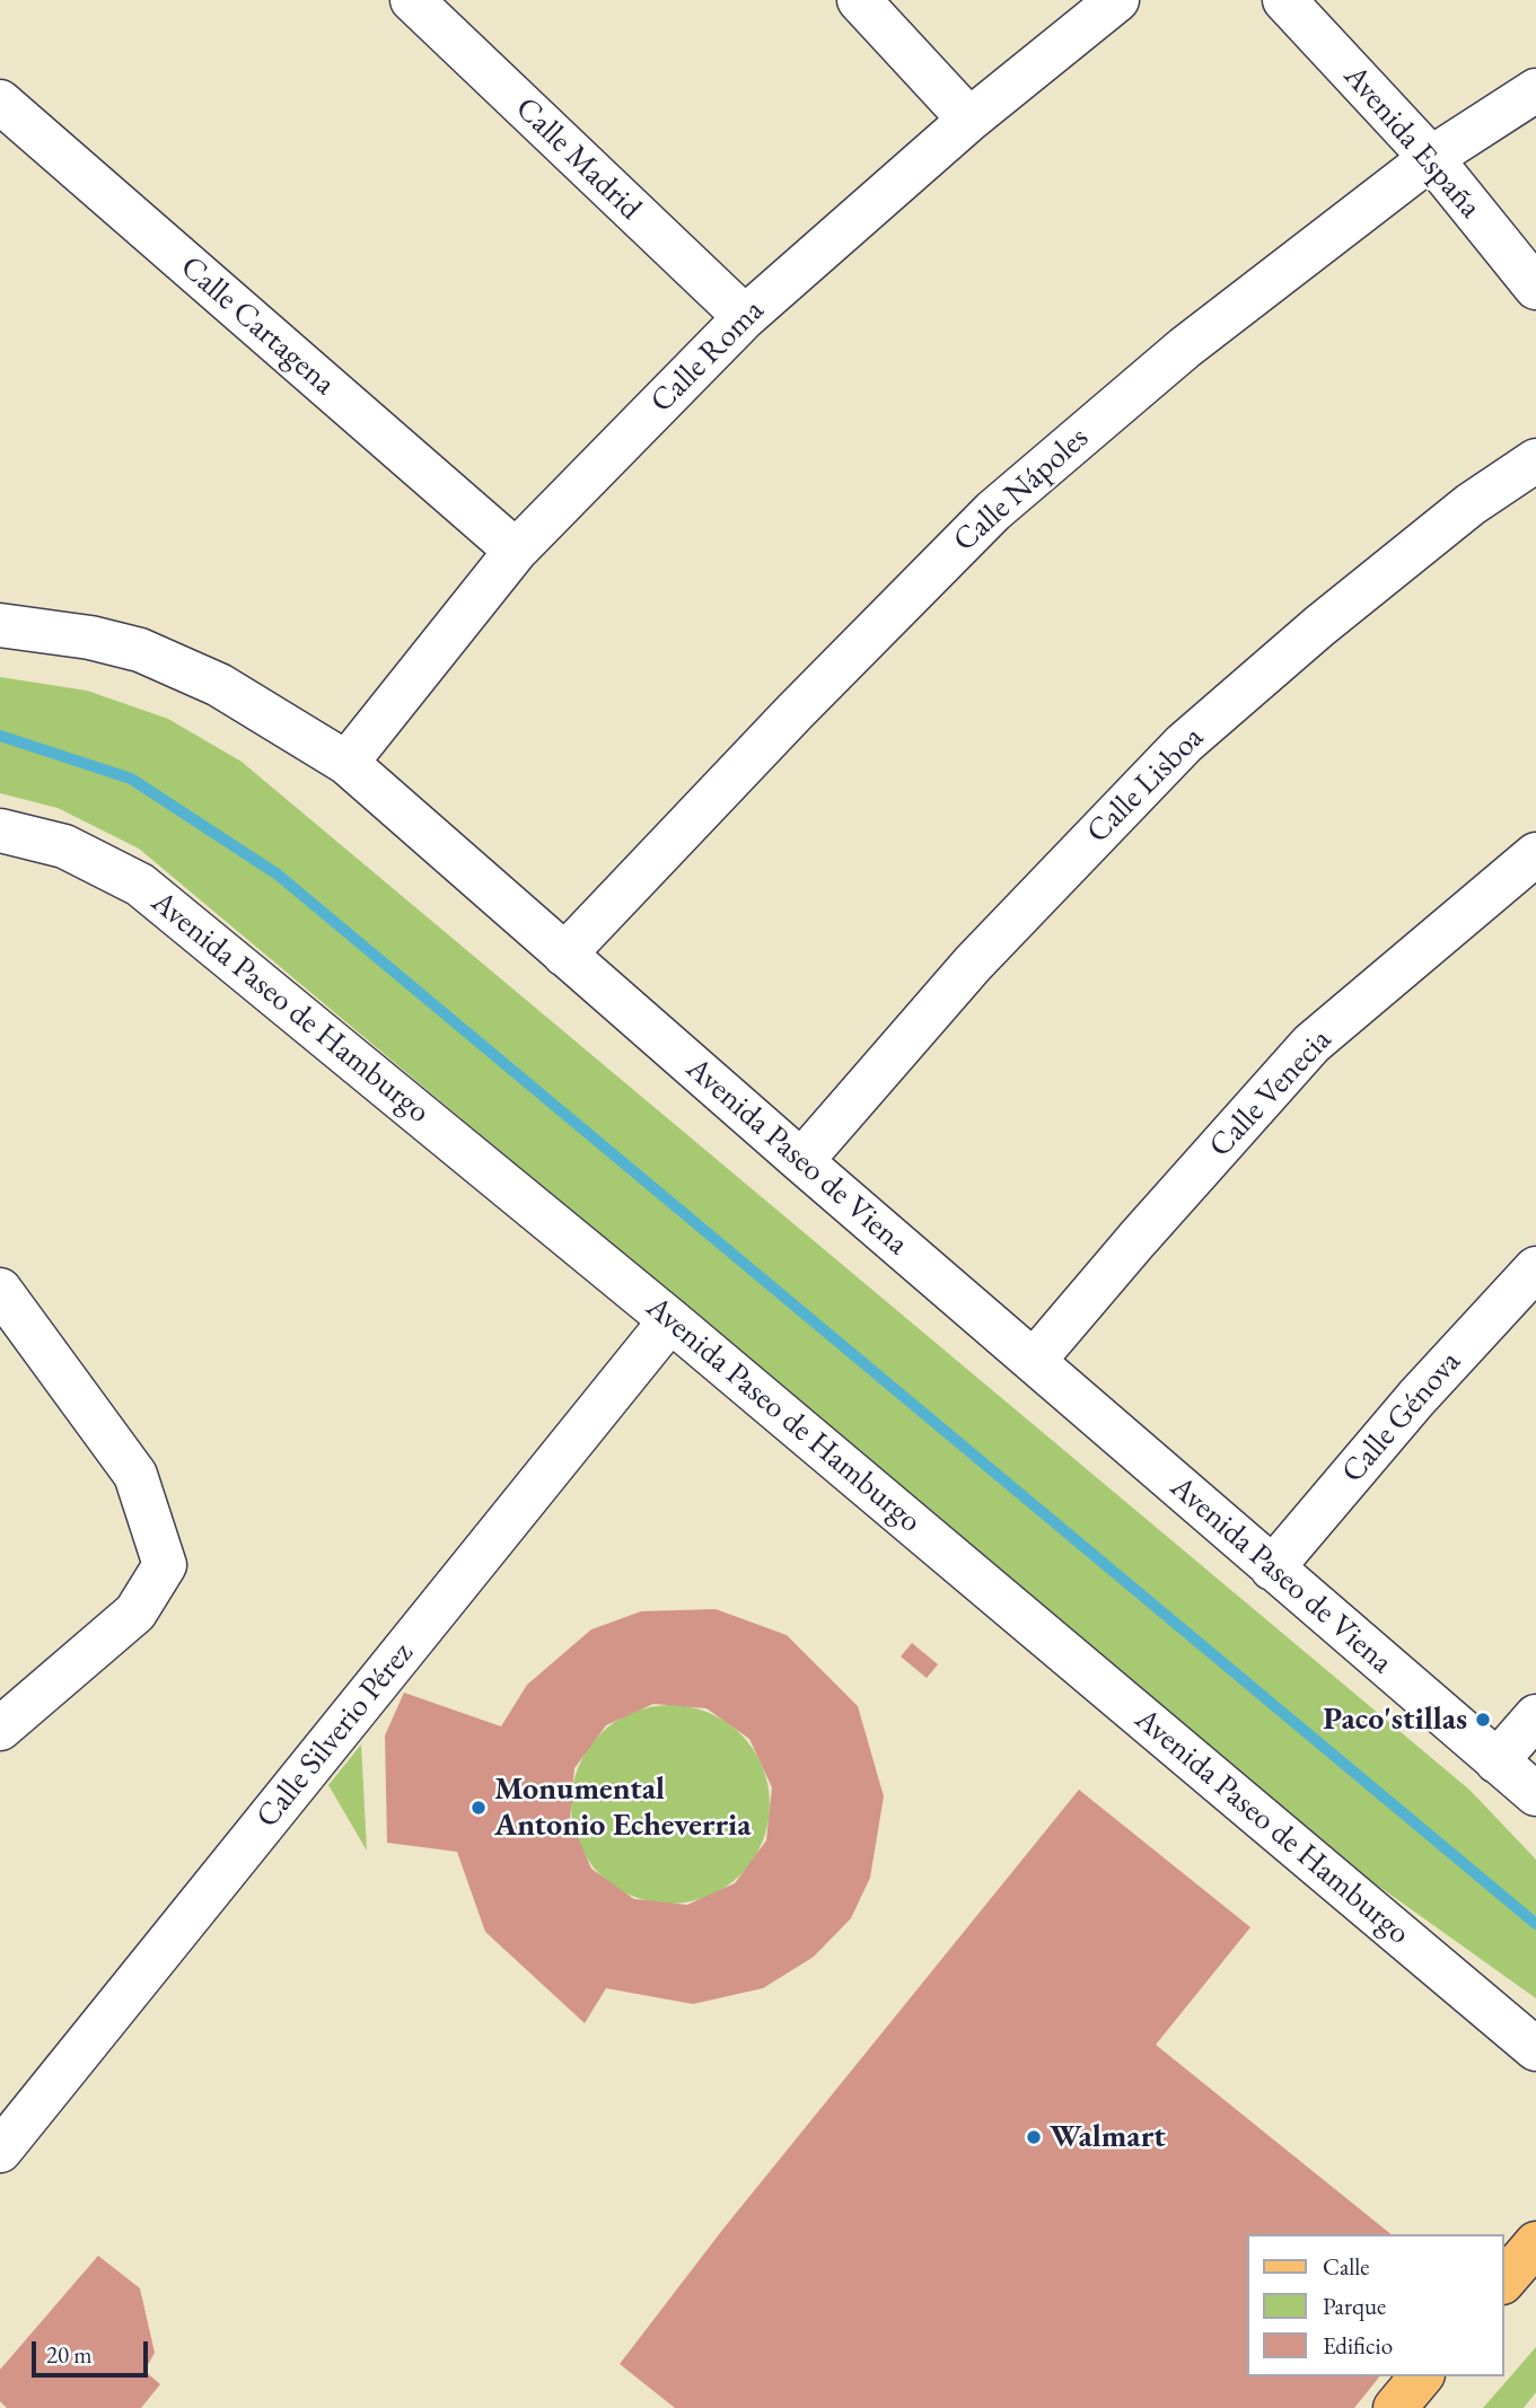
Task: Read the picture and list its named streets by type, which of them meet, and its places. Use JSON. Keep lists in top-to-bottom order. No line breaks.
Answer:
{"streets":{"street":["Avenida España","Calle Madrid","Calle Cartagena","Calle Roma","Calle Nápoles","Calle Lisboa","Avenida Paseo de Hamburgo","Calle Venecia","Avenida Paseo de Viena","Calle Génova","Calle Silverio Pérez"]},"crossings":[["Avenida España","Calle Nápoles"],["Calle Madrid","Calle Roma"],["Calle Cartagena","Calle Roma"],["Calle Roma","Avenida Paseo de Viena"],["Calle Nápoles","Avenida Paseo de Viena"],["Calle Lisboa","Avenida Paseo de Viena"],["Avenida Paseo de Hamburgo","Calle Silverio Pérez"],["Calle Venecia","Avenida Paseo de Viena"],["Avenida Paseo de Viena","Calle Génova"]],"places":["Paco'stillas","Monumental Antonio Echeverria","Walmart"],"legend":["Calle","Parque","Edificio"],"scale_bar":"20 m"}
